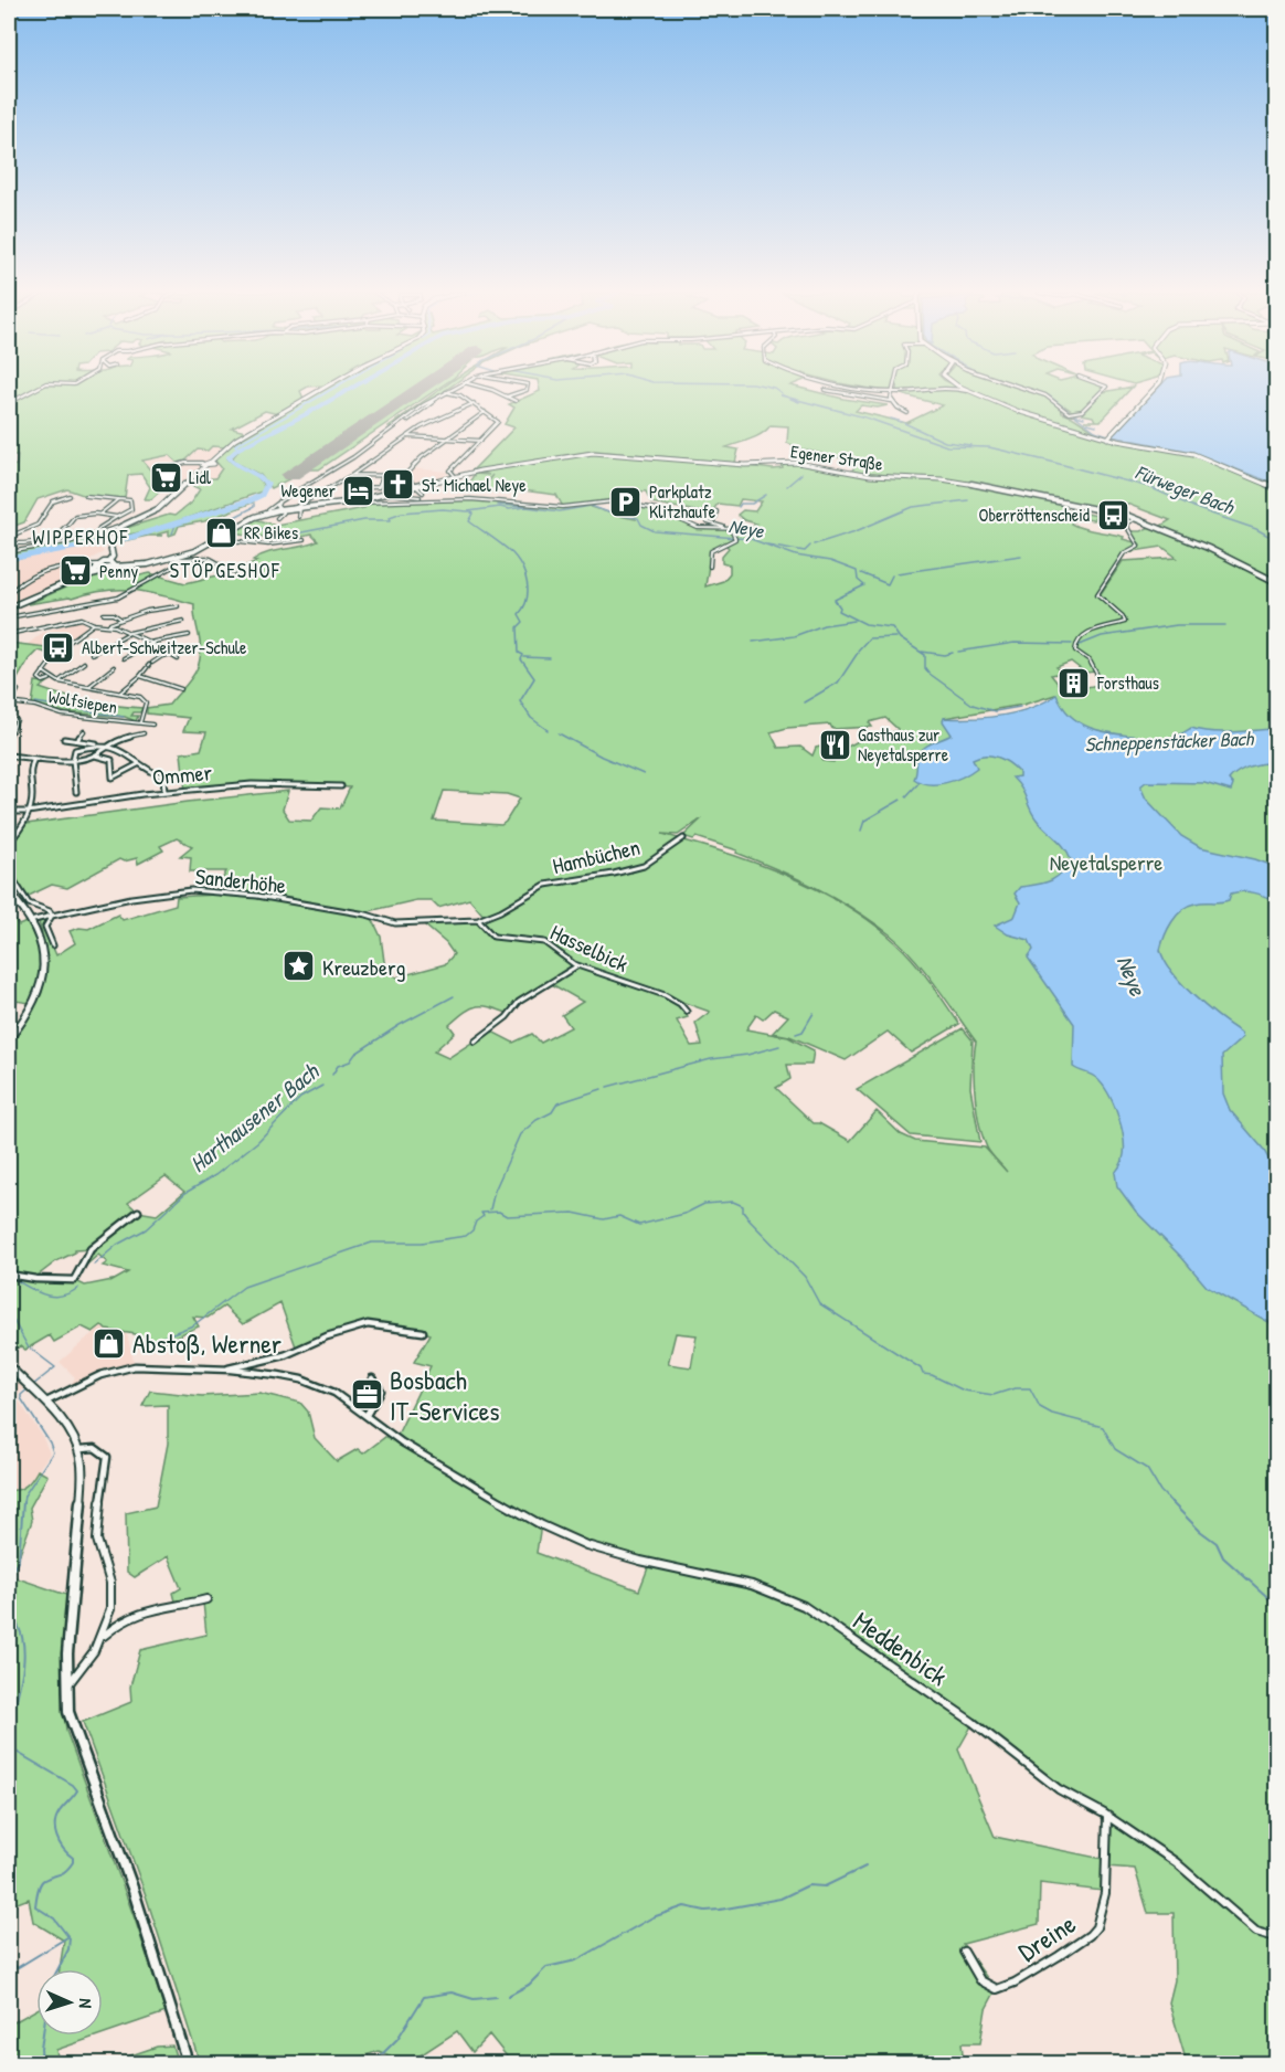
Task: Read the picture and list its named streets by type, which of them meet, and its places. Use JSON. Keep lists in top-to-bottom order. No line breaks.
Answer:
{"streets":{"street":["Egener Straße","Wolfsiepen","Ommer","Hambüchen","Sanderhöhe","Hasselbick","Meddenbick","Dreine"]},"crossings":[["Hambüchen","Sanderhöhe"],["Hambüchen","Hasselbick"],["Sanderhöhe","Hasselbick"],["Meddenbick","Dreine"]],"districts":["WIPPERHOF","STÖPGESHOF"],"water":["Fürweger Bach","Neye","Schneppenstäcker Bach","Harthausener Bach"],"parks":["Neyetalsperre"],"places":{"supermarket":["Lidl","Penny"],"church":["St. Michael Neye"],"hotel":["Wegener"],"parking":["Parkplatz Klitzhaufe"],"bus stop":["Oberröttenscheid","Albert-Schweitzer-Schule"],"shop":["RR Bikes","Abstoß, Werner"],"building":["Forsthaus"],"restaurant":["Gasthaus zur Neyetalsperre"],"place":["Kreuzberg"],"office":["Bosbach IT-Services"]},"north":"right"}
